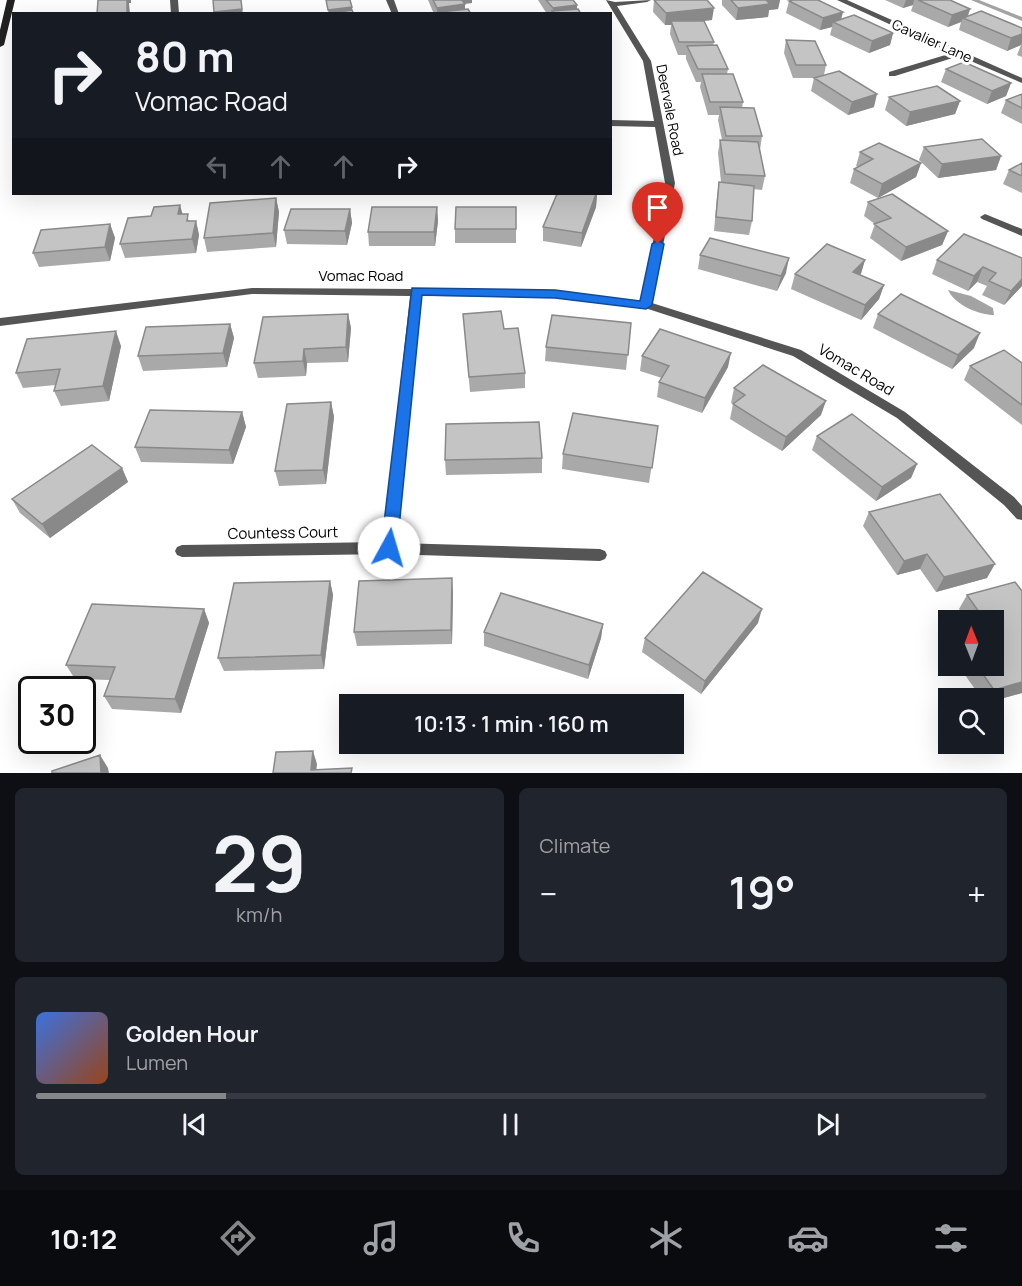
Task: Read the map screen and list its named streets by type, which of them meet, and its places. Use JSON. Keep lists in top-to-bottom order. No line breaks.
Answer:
{"streets":{"street":["Cavalier Lane","Deervale Road","Vomac Road","Countess Court"]},"crossings":[["Deervale Road","Vomac Road"]],"north":"top","page":{"turn":["80 m","Vomac Road"],"limit":"30","trip":"10:13 · 1 min · 160 m","tile":[["29","km/h"],"Climate"],"heat":["−","19°","+"],"song":["Golden Hour","Lumen"],"tabs":"10:12"}}
